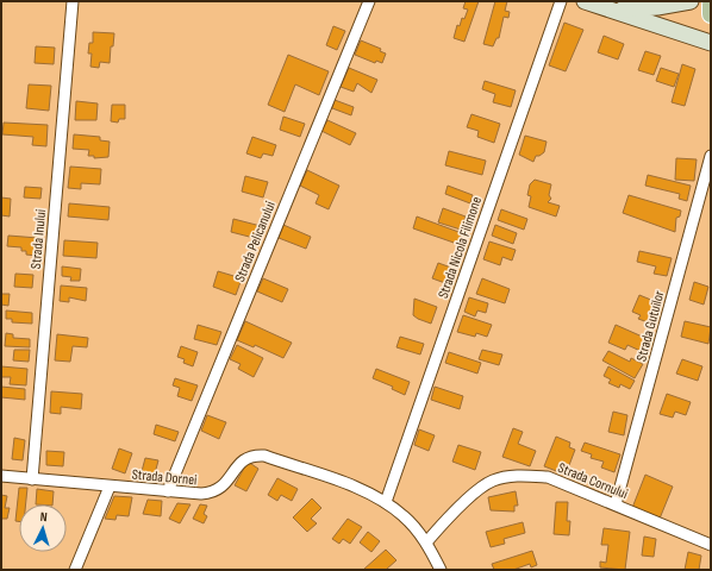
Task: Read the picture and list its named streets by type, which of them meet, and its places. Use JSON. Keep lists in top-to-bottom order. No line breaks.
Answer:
{"streets":{"street":["Strada Inului","Strada Pelicanului","Strada Nicola Filimone","Strada Gutuilor","Strada Dornei","Strada Cornului"]},"crossings":[["Strada Inului","Strada Dornei"],["Strada Pelicanului","Strada Dornei"],["Strada Nicola Filimone","Strada Dornei"],["Strada Gutuilor","Strada Cornului"]],"north":"top"}
